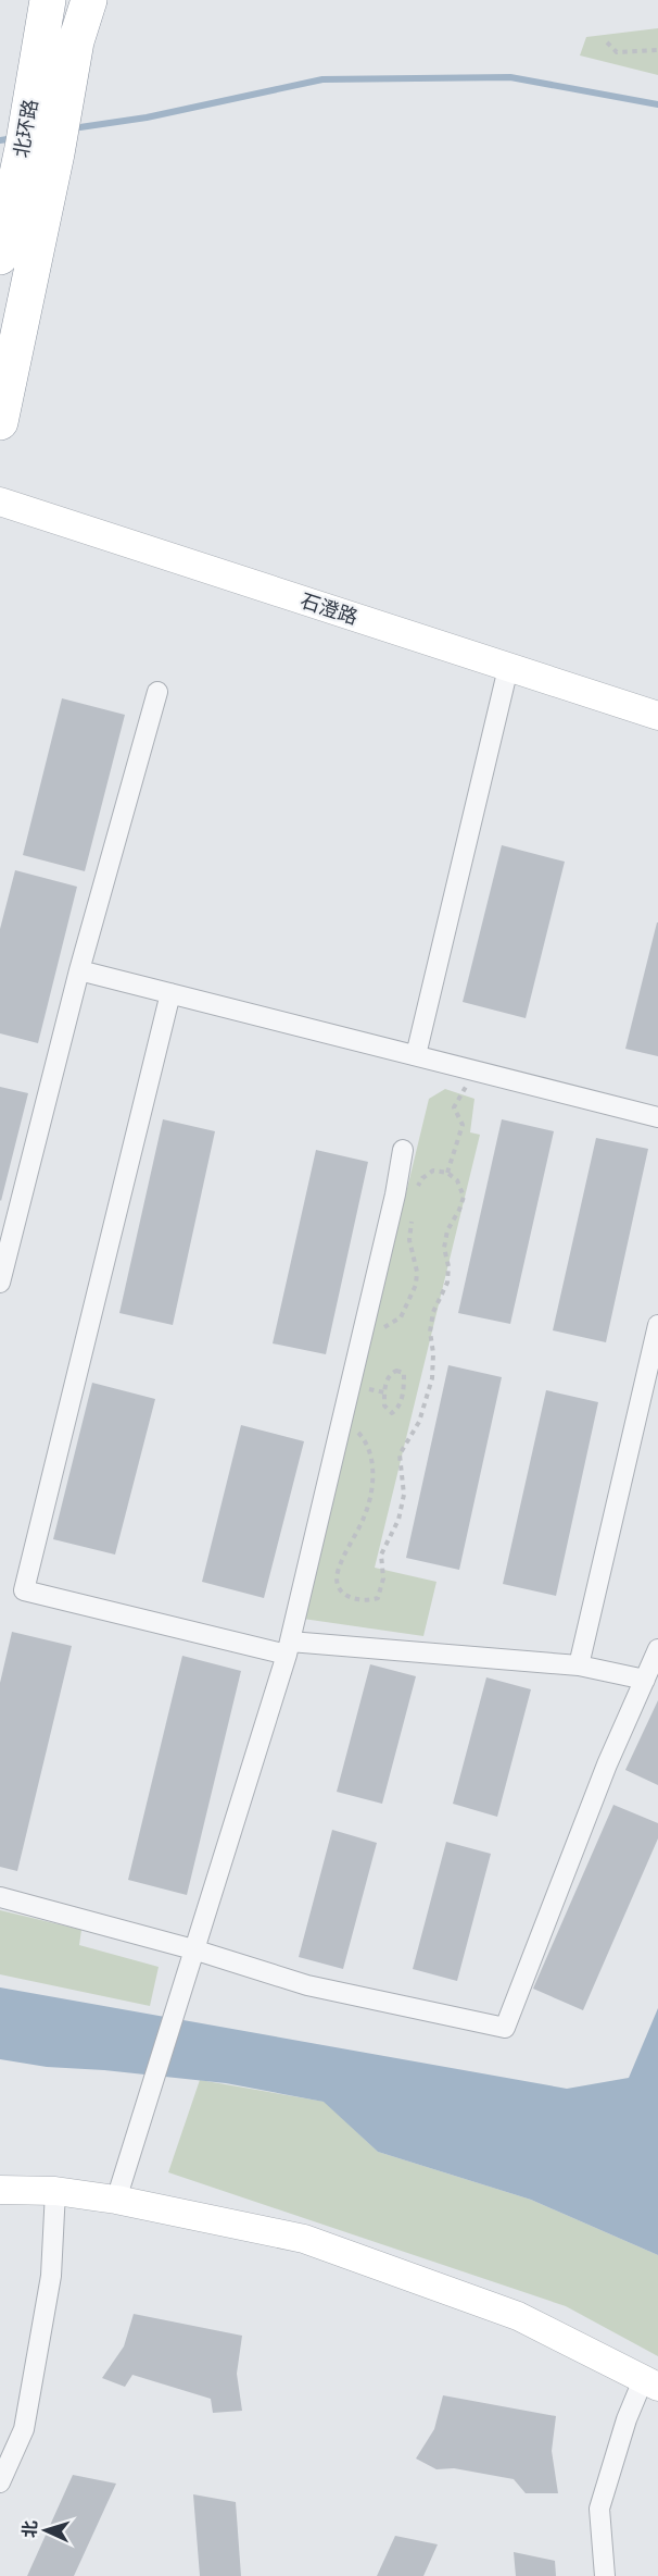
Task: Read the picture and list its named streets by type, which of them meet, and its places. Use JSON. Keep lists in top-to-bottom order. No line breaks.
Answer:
{"streets":{"highway":["北环路"],"street":["石澄路"]},"north":"left"}
